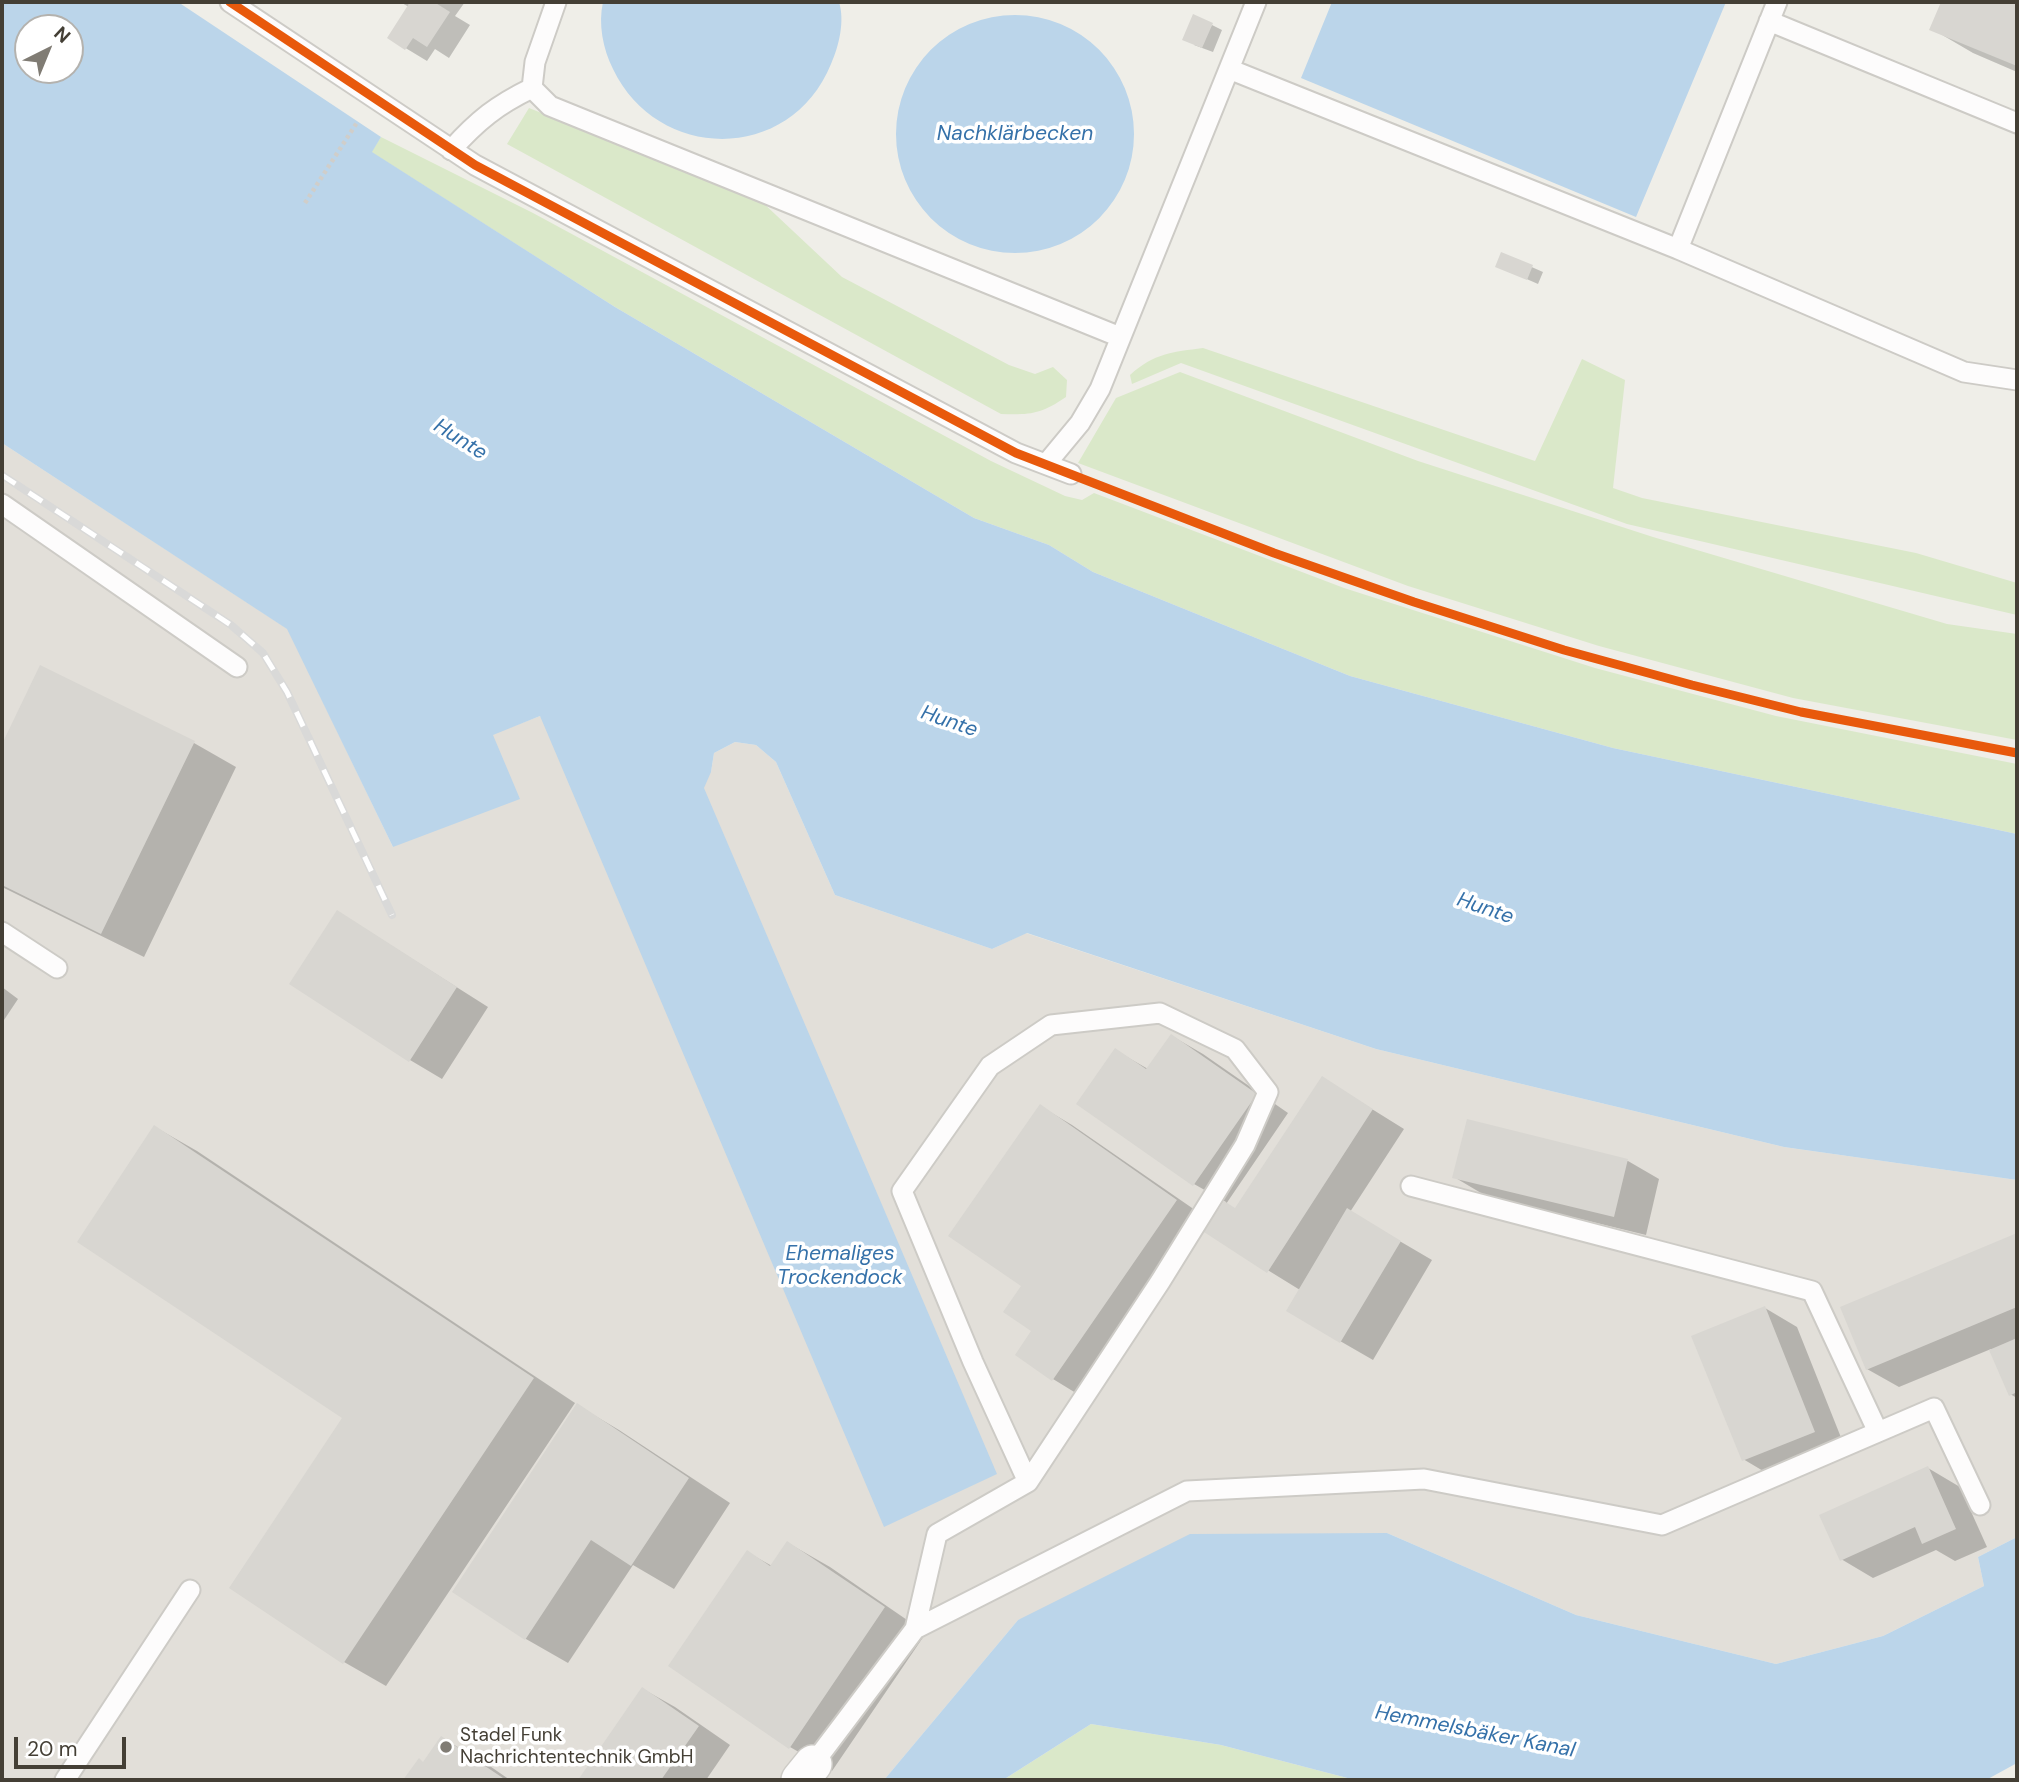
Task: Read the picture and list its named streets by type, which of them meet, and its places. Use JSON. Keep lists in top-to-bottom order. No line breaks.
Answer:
{"water":["Nachklärbecken","Hunte","Ehemaliges Trockendock","Hemmelsbäker Kanal"],"places":["Stadel Funk Nachrichtentechnik GmbH"],"scale_bar":"20 m","north":"top right"}
